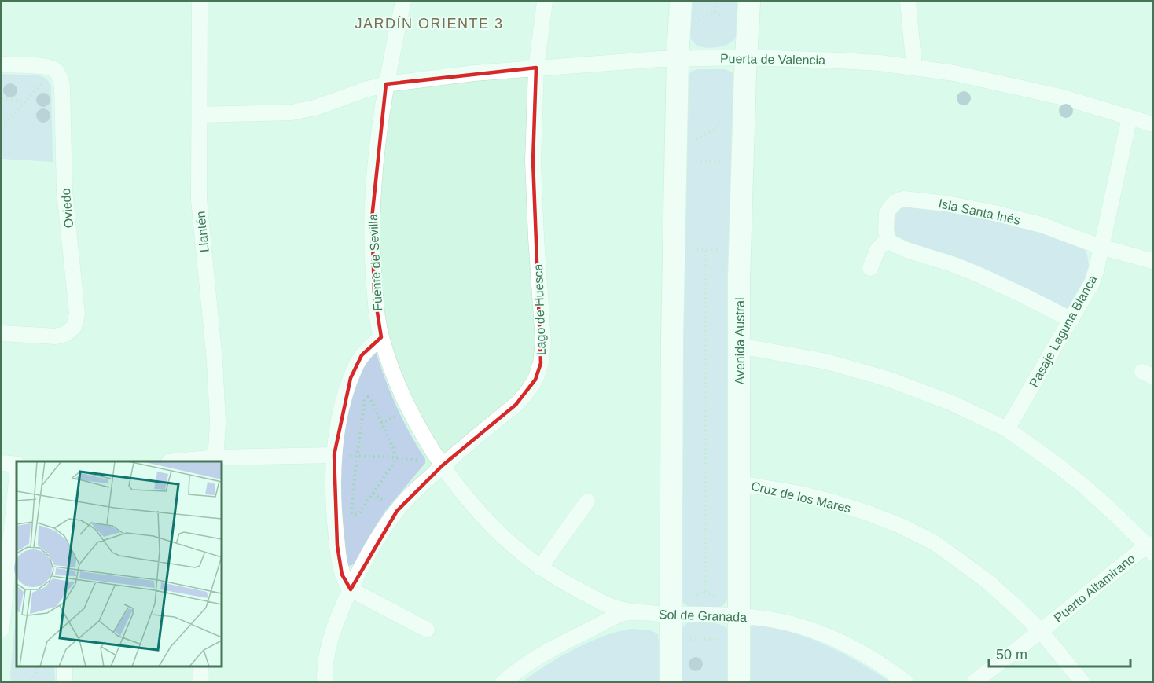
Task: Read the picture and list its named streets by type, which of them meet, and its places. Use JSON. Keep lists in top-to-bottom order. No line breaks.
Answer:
{"streets":{"main road":["Avenida Austral"],"street":["Puerta de Valencia","Oviedo","Isla Santa Inés","Llantén","Fuente de Sevilla","Lago de Huesca","Pasaje Laguna Blanca","Cruz de los Mares","Puerto Altamirano","Sol de Granada"]},"crossings":[["Puerta de Valencia","Llantén"],["Puerta de Valencia","Fuente de Sevilla"],["Puerta de Valencia","Lago de Huesca"],["Puerta de Valencia","Pasaje Laguna Blanca"],["Puerta de Valencia","Avenida Austral"],["Isla Santa Inés","Pasaje Laguna Blanca"],["Fuente de Sevilla","Lago de Huesca"],["Fuente de Sevilla","Sol de Granada"],["Avenida Austral","Cruz de los Mares"],["Avenida Austral","Sol de Granada"],["Cruz de los Mares","Puerto Altamirano"]],"districts":["JARDÍN ORIENTE 3"],"scale_bar":"50 m"}
